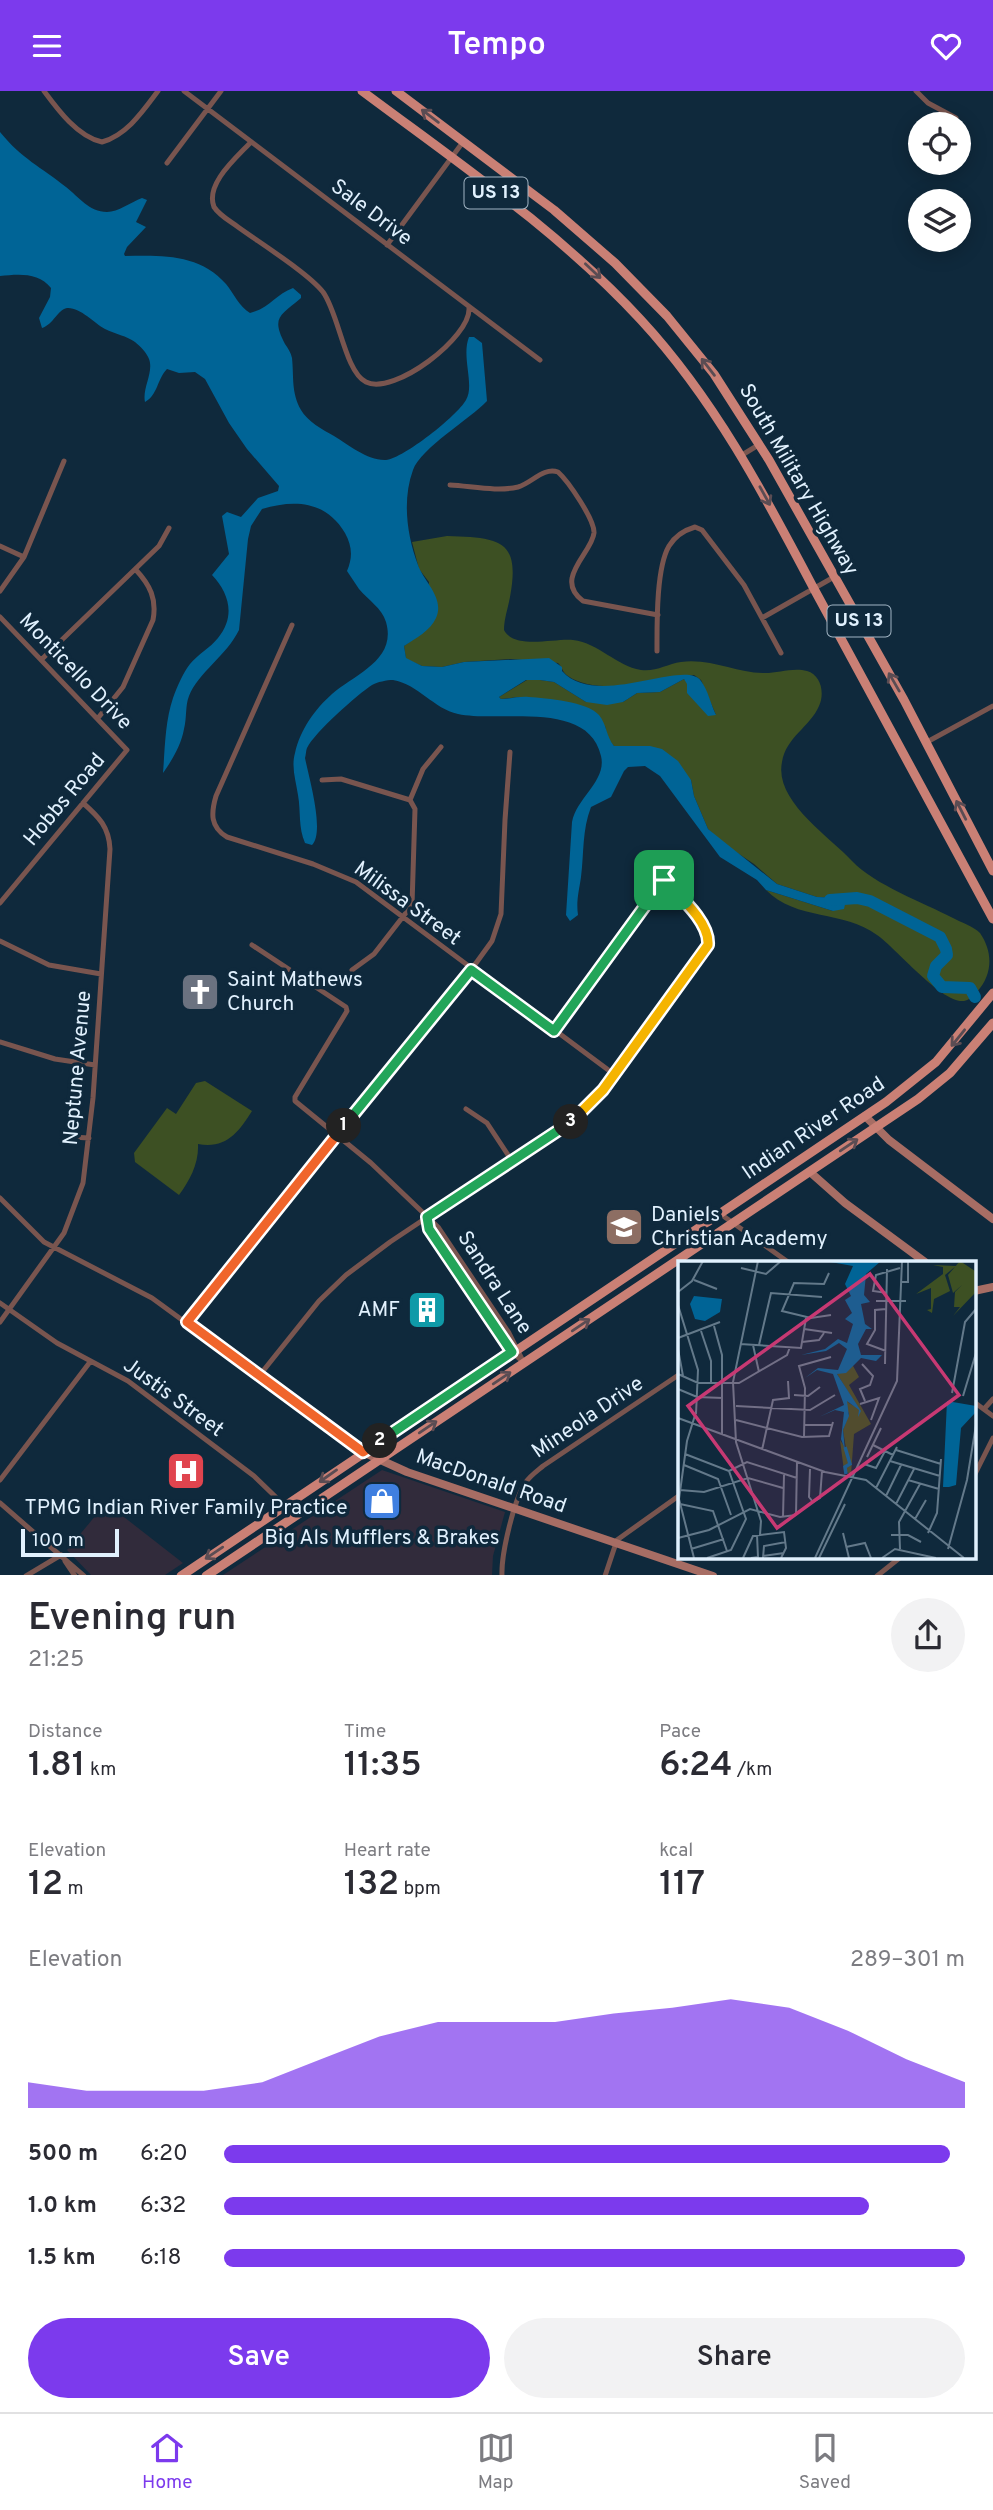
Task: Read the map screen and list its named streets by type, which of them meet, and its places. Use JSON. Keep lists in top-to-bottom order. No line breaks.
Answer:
{"streets":{"main road":["US 13","South Military Highway","Indian River Road"],"street":["Sale Drive","Monticello Drive","Hobbs Road","Milissa Street","Neptune Avenue","Sandra Lane","Justis Street","Mineola Drive","MacDonald Road"]},"crossings":[["Monticello Drive","Hobbs Road"],["Hobbs Road","Neptune Avenue"],["Neptune Avenue","Justis Street"],["Neptune Avenue","MacDonald Road"],["Indian River Road","Sandra Lane"],["Indian River Road","Justis Street"],["Indian River Road","MacDonald Road"],["Mineola Drive","MacDonald Road"]],"places":{"church":["Saint Mathews Church"],"school or university":["Daniels Christian Academy"],"building":["AMF"],"hospital":["TPMG Indian River Family Practice"],"shop":["Big Als Mufflers & Brakes"]},"scale_bar":"100 m","page":{"header":"Tempo","pins":["3","1","2"],"scale":"100 m","heading":["Evening run","21:25"],"stats":[["Distance","1.81 km"],["Time","11:35"],["Pace","6:24 /km"],["Elevation","12 m"],["Heart rate","132 bpm"],["kcal","117"]],"chart":["Elevation","289–301 m"],"list":[{"name":"500 m","note":"6:20"},{"name":"1.0 km","note":"6:32"},{"name":"1.5 km","note":"6:18"}],"buttons":["Save","Share"],"tabs":["Home","Map","Saved"]}}
